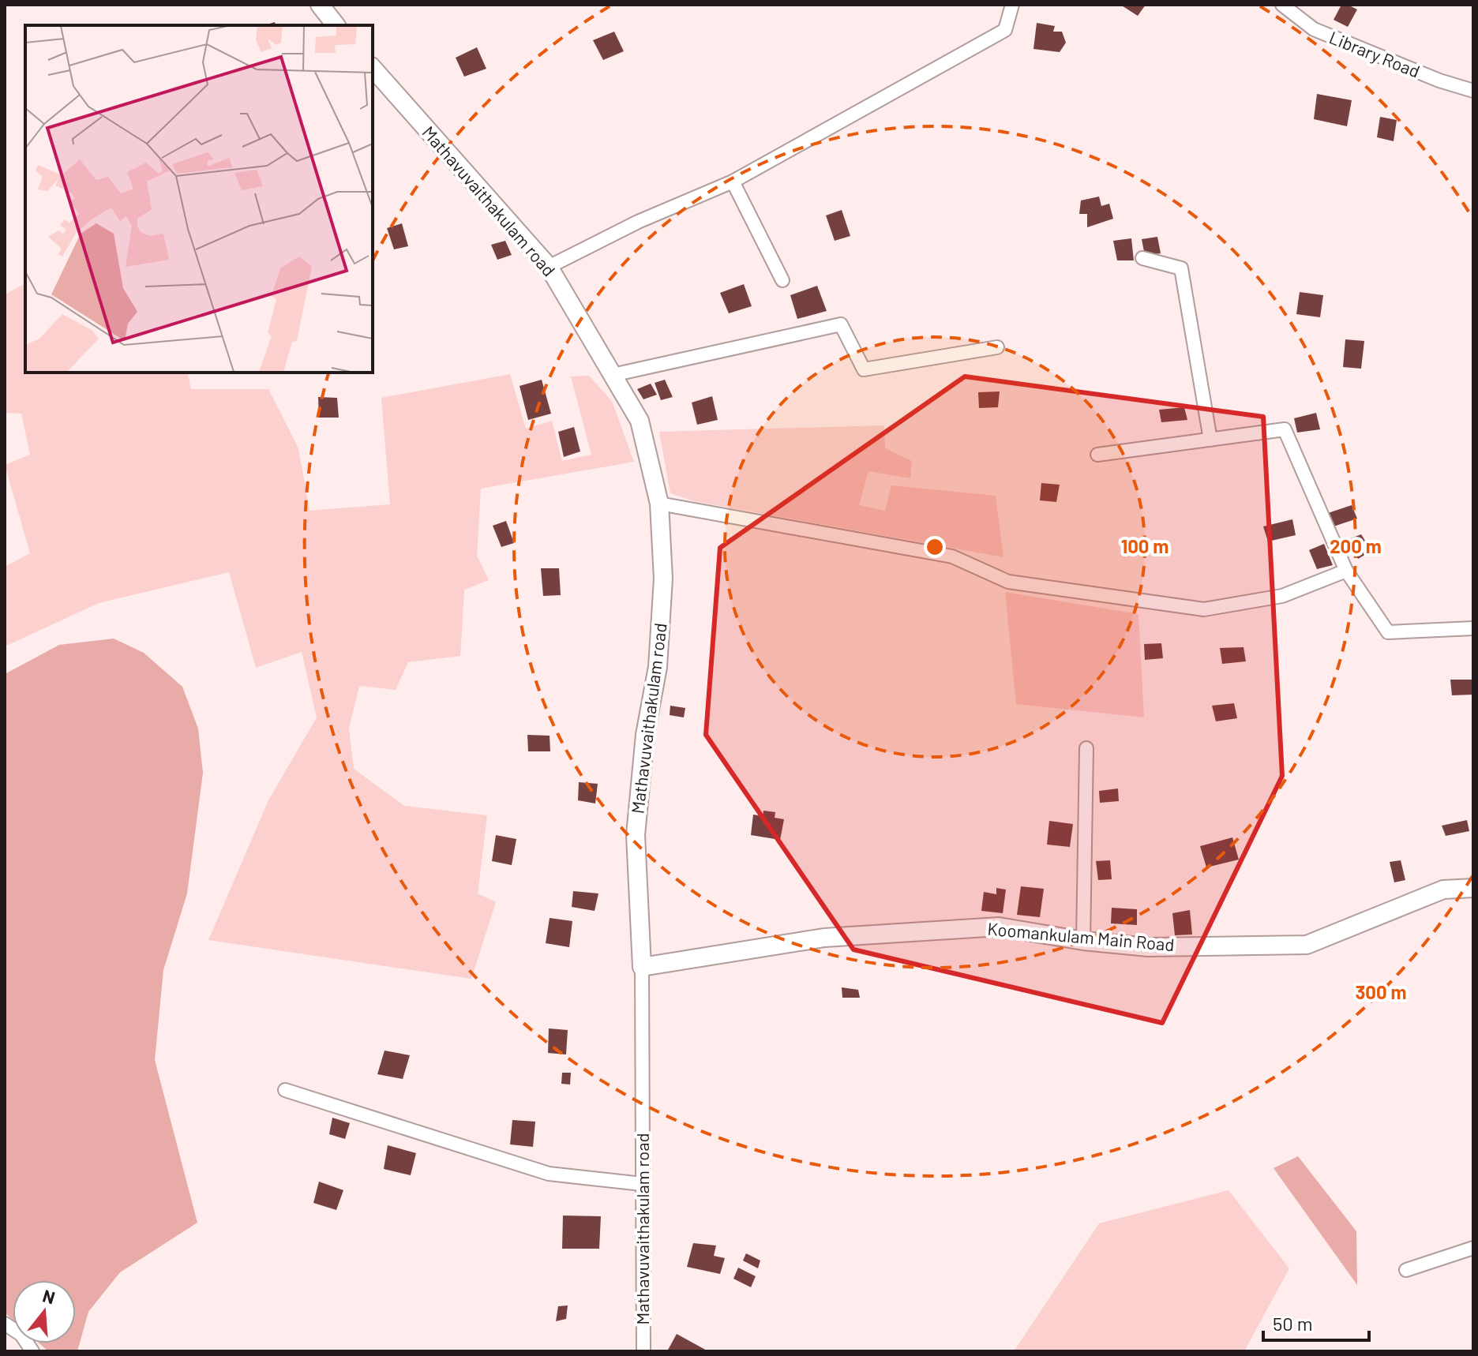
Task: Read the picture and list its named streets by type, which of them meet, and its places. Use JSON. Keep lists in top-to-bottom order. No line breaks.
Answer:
{"streets":{"street":["Library Road","Mathavuvaithakulam road","Koomankulam Main Road"]},"crossings":[["Mathavuvaithakulam road","Koomankulam Main Road"]],"scale_bar":"50 m","north":"top","rings":["100 m","200 m","300 m"]}
